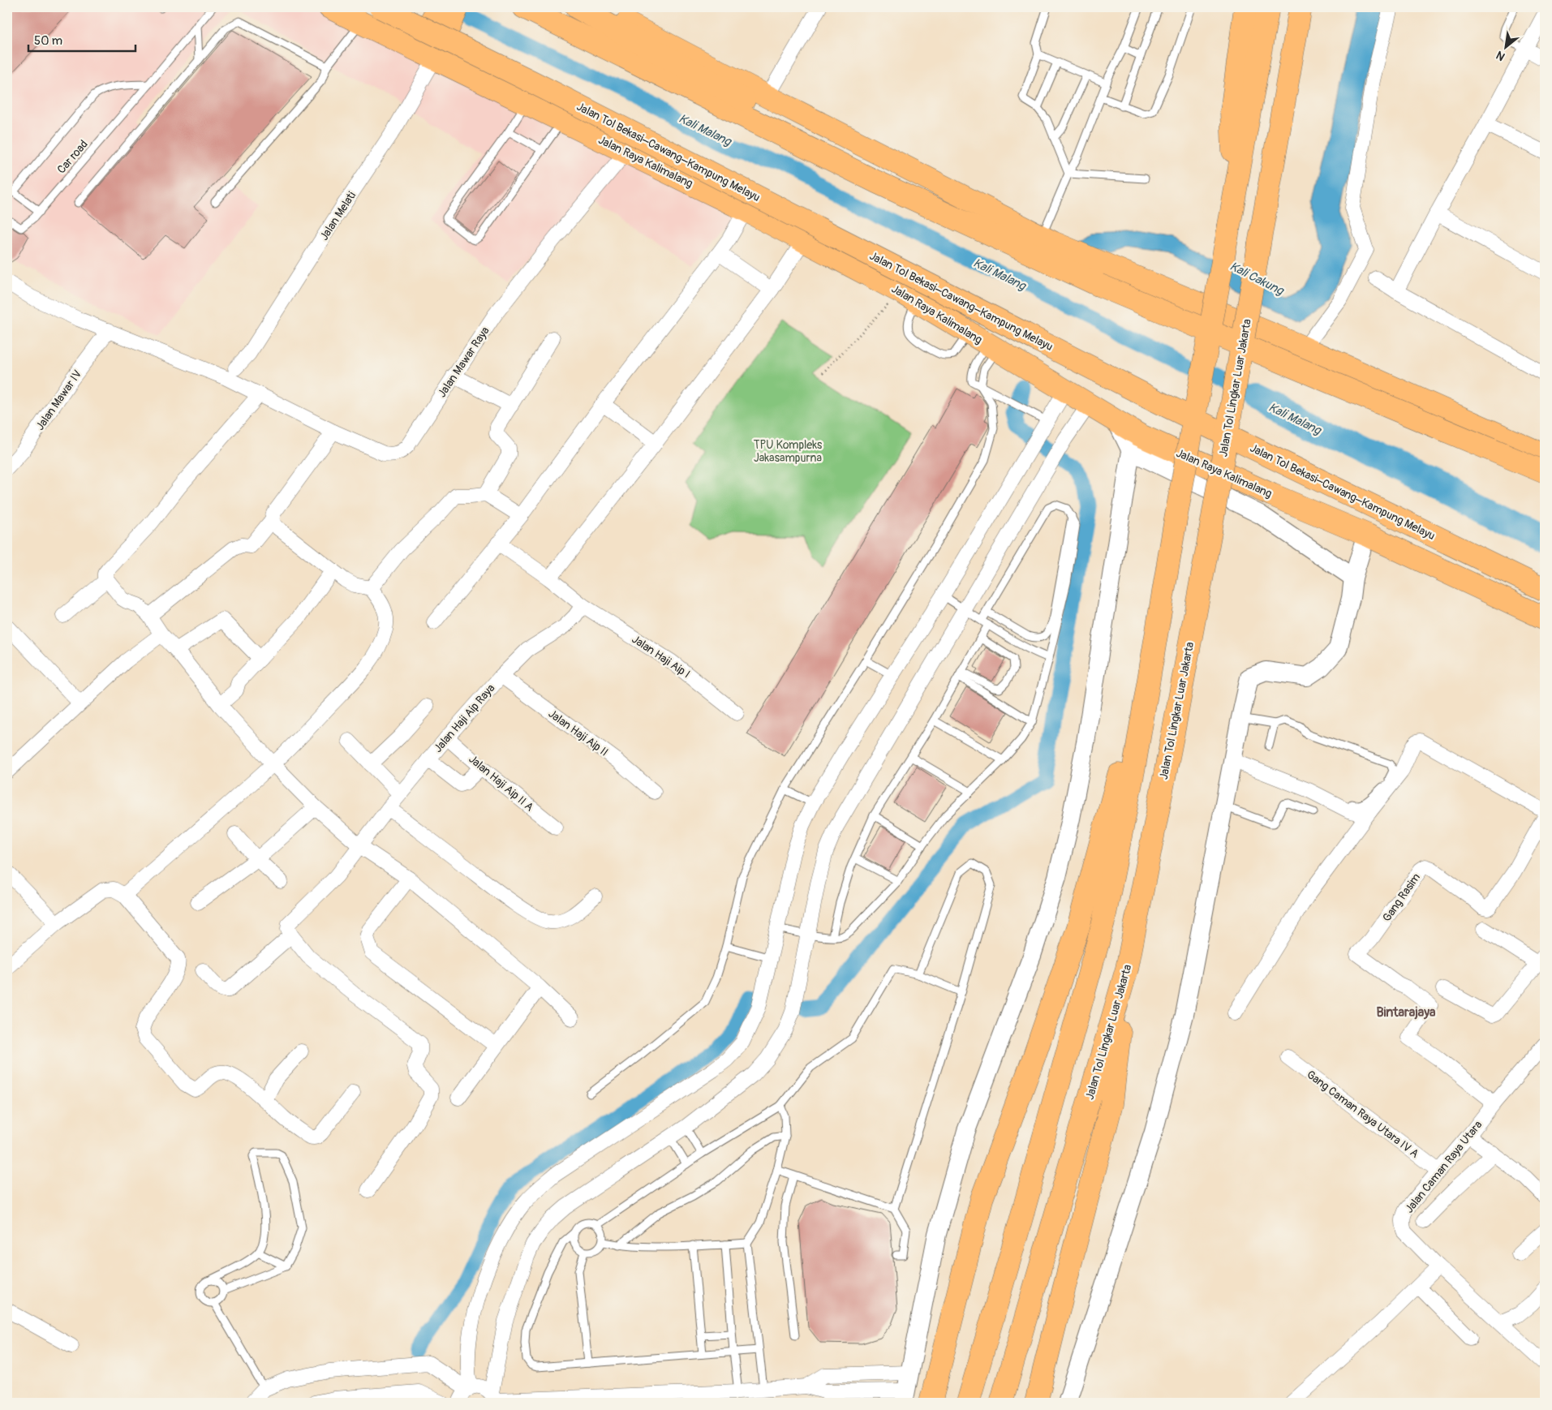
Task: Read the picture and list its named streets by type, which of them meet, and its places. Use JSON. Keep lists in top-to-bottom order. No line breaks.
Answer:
{"streets":{"main road":["Jalan Tol Bekasi–Cawang–Kampung Melayu","Jalan Raya Kalimalang","Jalan Tol Lingkar Luar Jakarta"],"street":["Jalan Melati","Jalan Mawar Raya","Jalan Mawar IV","Jalan Haji Aip I","Jalan Haji Aip Raya","Jalan Haji Aip II","Jalan Haji Aip II A","Gang Rasim","Gang Caman Raya Utara IV A","Jalan Caman Raya Utara"],"lane":["Car road"]},"crossings":[["Jalan Raya Kalimalang","Jalan Melati"],["Jalan Raya Kalimalang","Jalan Mawar Raya"],["Jalan Mawar Raya","Jalan Mawar IV"],["Jalan Haji Aip I","Jalan Haji Aip Raya"],["Jalan Haji Aip Raya","Jalan Haji Aip II"],["Jalan Haji Aip Raya","Jalan Haji Aip II A"],["Gang Rasim","Jalan Caman Raya Utara"],["Gang Caman Raya Utara IV A","Jalan Caman Raya Utara"]],"districts":["Bintarajaya"],"water":["Kali Malang","Kali Cakung"],"parks":["TPU Kompleks Jakasampurna"],"scale_bar":"50 m","north":"bottom left"}
